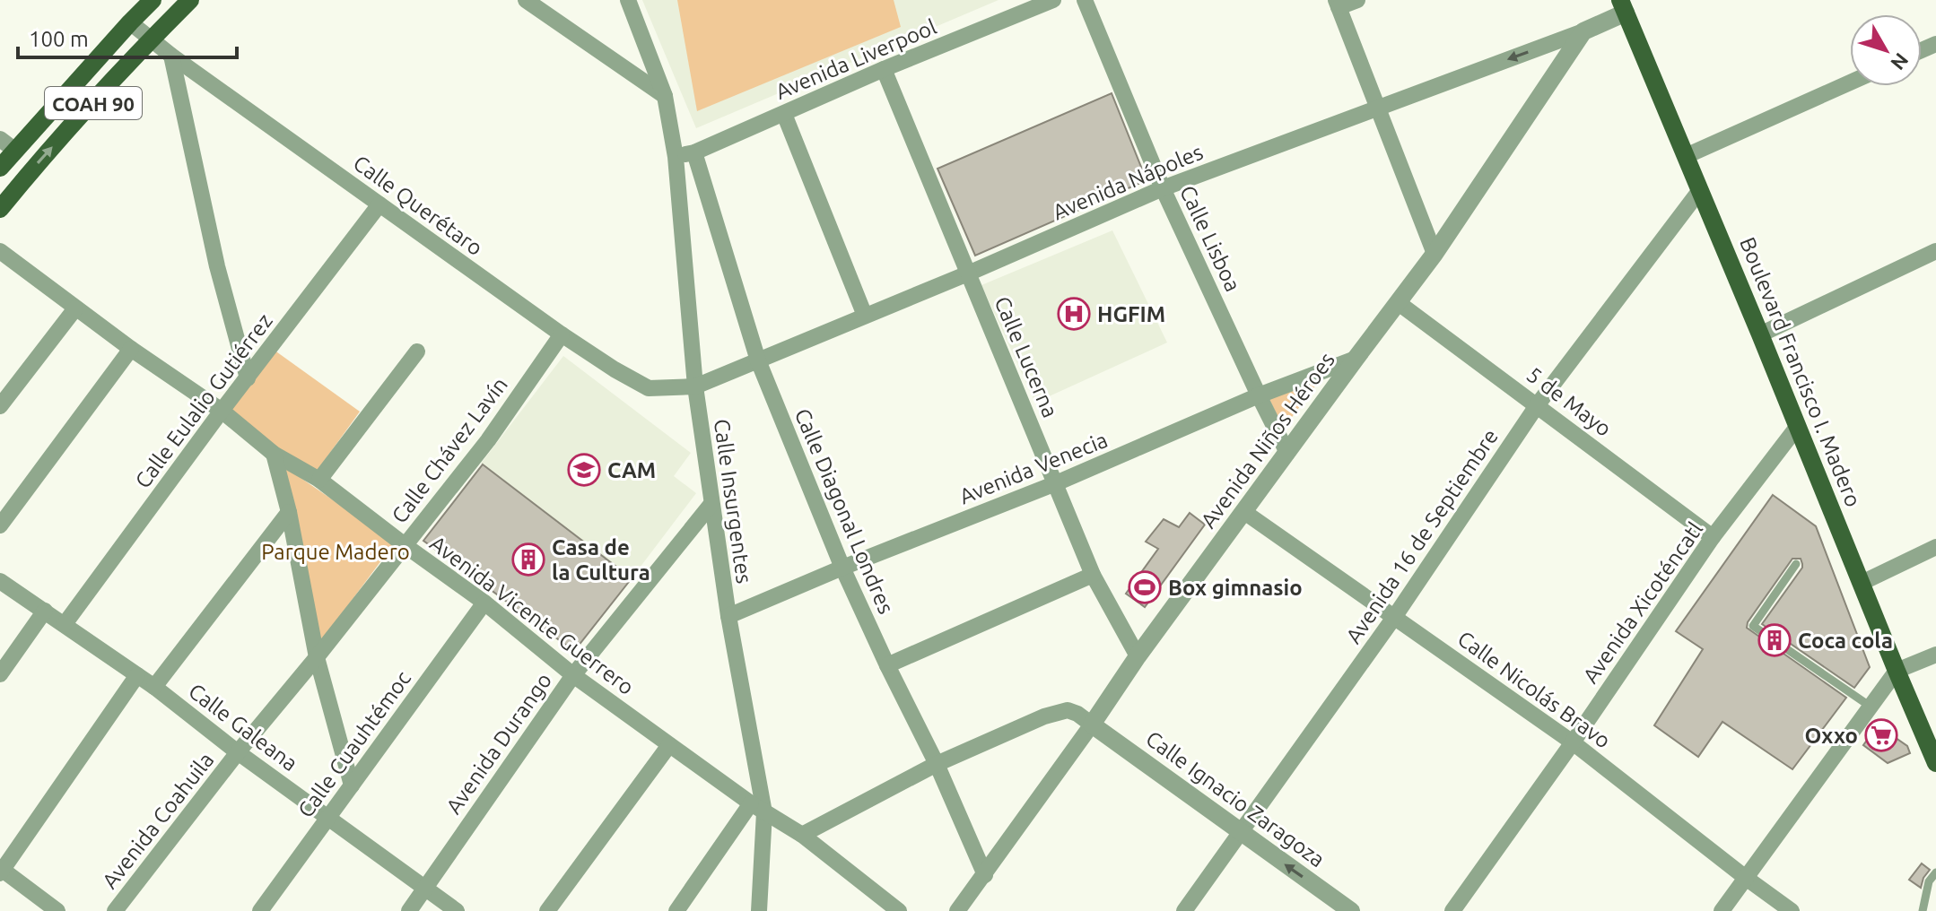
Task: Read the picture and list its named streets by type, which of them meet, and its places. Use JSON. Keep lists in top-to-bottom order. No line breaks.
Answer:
{"streets":{"main road":["COAH 90","Boulevard Francisco I. Madero"],"street":["Avenida Liverpool","Avenida Nápoles","Calle Querétaro","Calle Lisboa","Calle Lucerna","Calle Eulalio Gutiérrez","5 de Mayo","Avenida Niños Héroes","Calle Chávez Lavín","Avenida Venecia","Calle Insurgentes","Calle Diagonal Londres","Avenida 16 de Septiembre","Avenida Xicoténcatl","Avenida Vicente Guerrero","Calle Nicolás Bravo","Calle Galeana","Avenida Durango","Calle Cuauhtémoc","Calle Ignacio Zaragoza","Avenida Coahuila"]},"crossings":[["Avenida Liverpool","Calle Lucerna"],["Avenida Liverpool","Calle Insurgentes"],["Avenida Liverpool","Calle Diagonal Londres"],["COAH 90","Calle Querétaro"],["Avenida Nápoles","Calle Querétaro"],["Avenida Nápoles","Calle Lisboa"],["Avenida Nápoles","Calle Lucerna"],["Avenida Nápoles","Avenida Niños Héroes"],["Avenida Nápoles","Calle Insurgentes"],["Avenida Nápoles","Calle Diagonal Londres"],["Calle Querétaro","Calle Eulalio Gutiérrez"],["Calle Querétaro","Calle Chávez Lavín"],["Calle Querétaro","Calle Insurgentes"],["Calle Lisboa","Avenida Niños Héroes"],["Calle Lisboa","Avenida Venecia"],["Calle Lucerna","Avenida Niños Héroes"],["Calle Lucerna","Avenida Venecia"],["Boulevard Francisco I. Madero","Avenida 16 de Septiembre"],["Boulevard Francisco I. Madero","Avenida Xicoténcatl"],["Calle Eulalio Gutiérrez","Avenida Vicente Guerrero"],["Calle Eulalio Gutiérrez","Calle Galeana"],["5 de Mayo","Avenida Niños Héroes"],["5 de Mayo","Avenida 16 de Septiembre"],["5 de Mayo","Avenida Xicoténcatl"],["Avenida Niños Héroes","Avenida Venecia"],["Avenida Niños Héroes","Calle Diagonal Londres"],["Avenida Niños Héroes","Calle Nicolás Bravo"],["Avenida Niños Héroes","Calle Ignacio Zaragoza"],["Calle Chávez Lavín","Avenida Vicente Guerrero"],["Calle Chávez Lavín","Avenida Coahuila"],["Avenida Venecia","Calle Insurgentes"],["Avenida Venecia","Calle Diagonal Londres"],["Calle Insurgentes","Avenida Vicente Guerrero"],["Calle Insurgentes","Avenida Durango"],["Avenida 16 de Septiembre","Calle Nicolás Bravo"],["Avenida 16 de Septiembre","Calle Ignacio Zaragoza"],["Avenida Xicoténcatl","Calle Nicolás Bravo"],["Avenida Vicente Guerrero","Avenida Durango"],["Avenida Vicente Guerrero","Calle Cuauhtémoc"],["Calle Galeana","Avenida Durango"],["Calle Galeana","Calle Cuauhtémoc"],["Calle Galeana","Avenida Coahuila"]],"one_way":["Calle Ignacio Zaragoza"],"parks":["Parque Madero"],"places":{"hospital":["HGFIM"],"school or university":["CAM"],"building":["Casa de la Cultura","Coca cola"],"sports":["Box gimnasio"],"supermarket":["Oxxo"]},"scale_bar":"100 m","north":"bottom right"}
